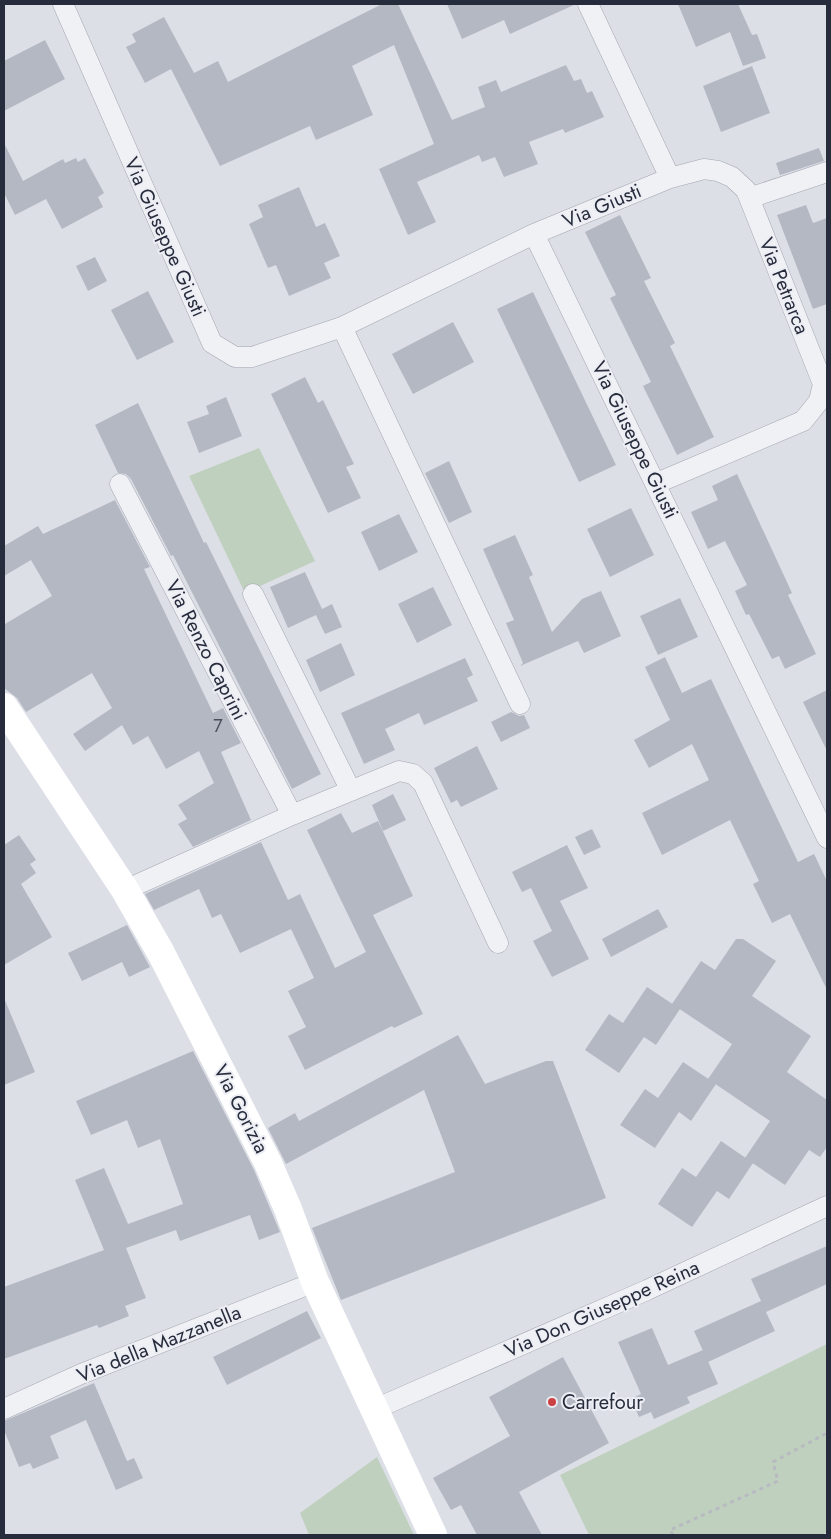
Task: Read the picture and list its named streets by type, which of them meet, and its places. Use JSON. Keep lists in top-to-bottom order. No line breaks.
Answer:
{"streets":{"street":["Via Giusti","Via Giuseppe Giusti","Via Petrarca","Via Renzo Caprini","Via Gorizia","Via Don Giuseppe Reina","Via della Mazzanella"]},"crossings":[["Via Giusti","Via Giuseppe Giusti"],["Via Giusti","Via Petrarca"],["Via Giuseppe Giusti","Via Petrarca"],["Via Gorizia","Via Don Giuseppe Reina"],["Via Gorizia","Via della Mazzanella"]],"places":["Carrefour"],"house_numbers":["7"]}
